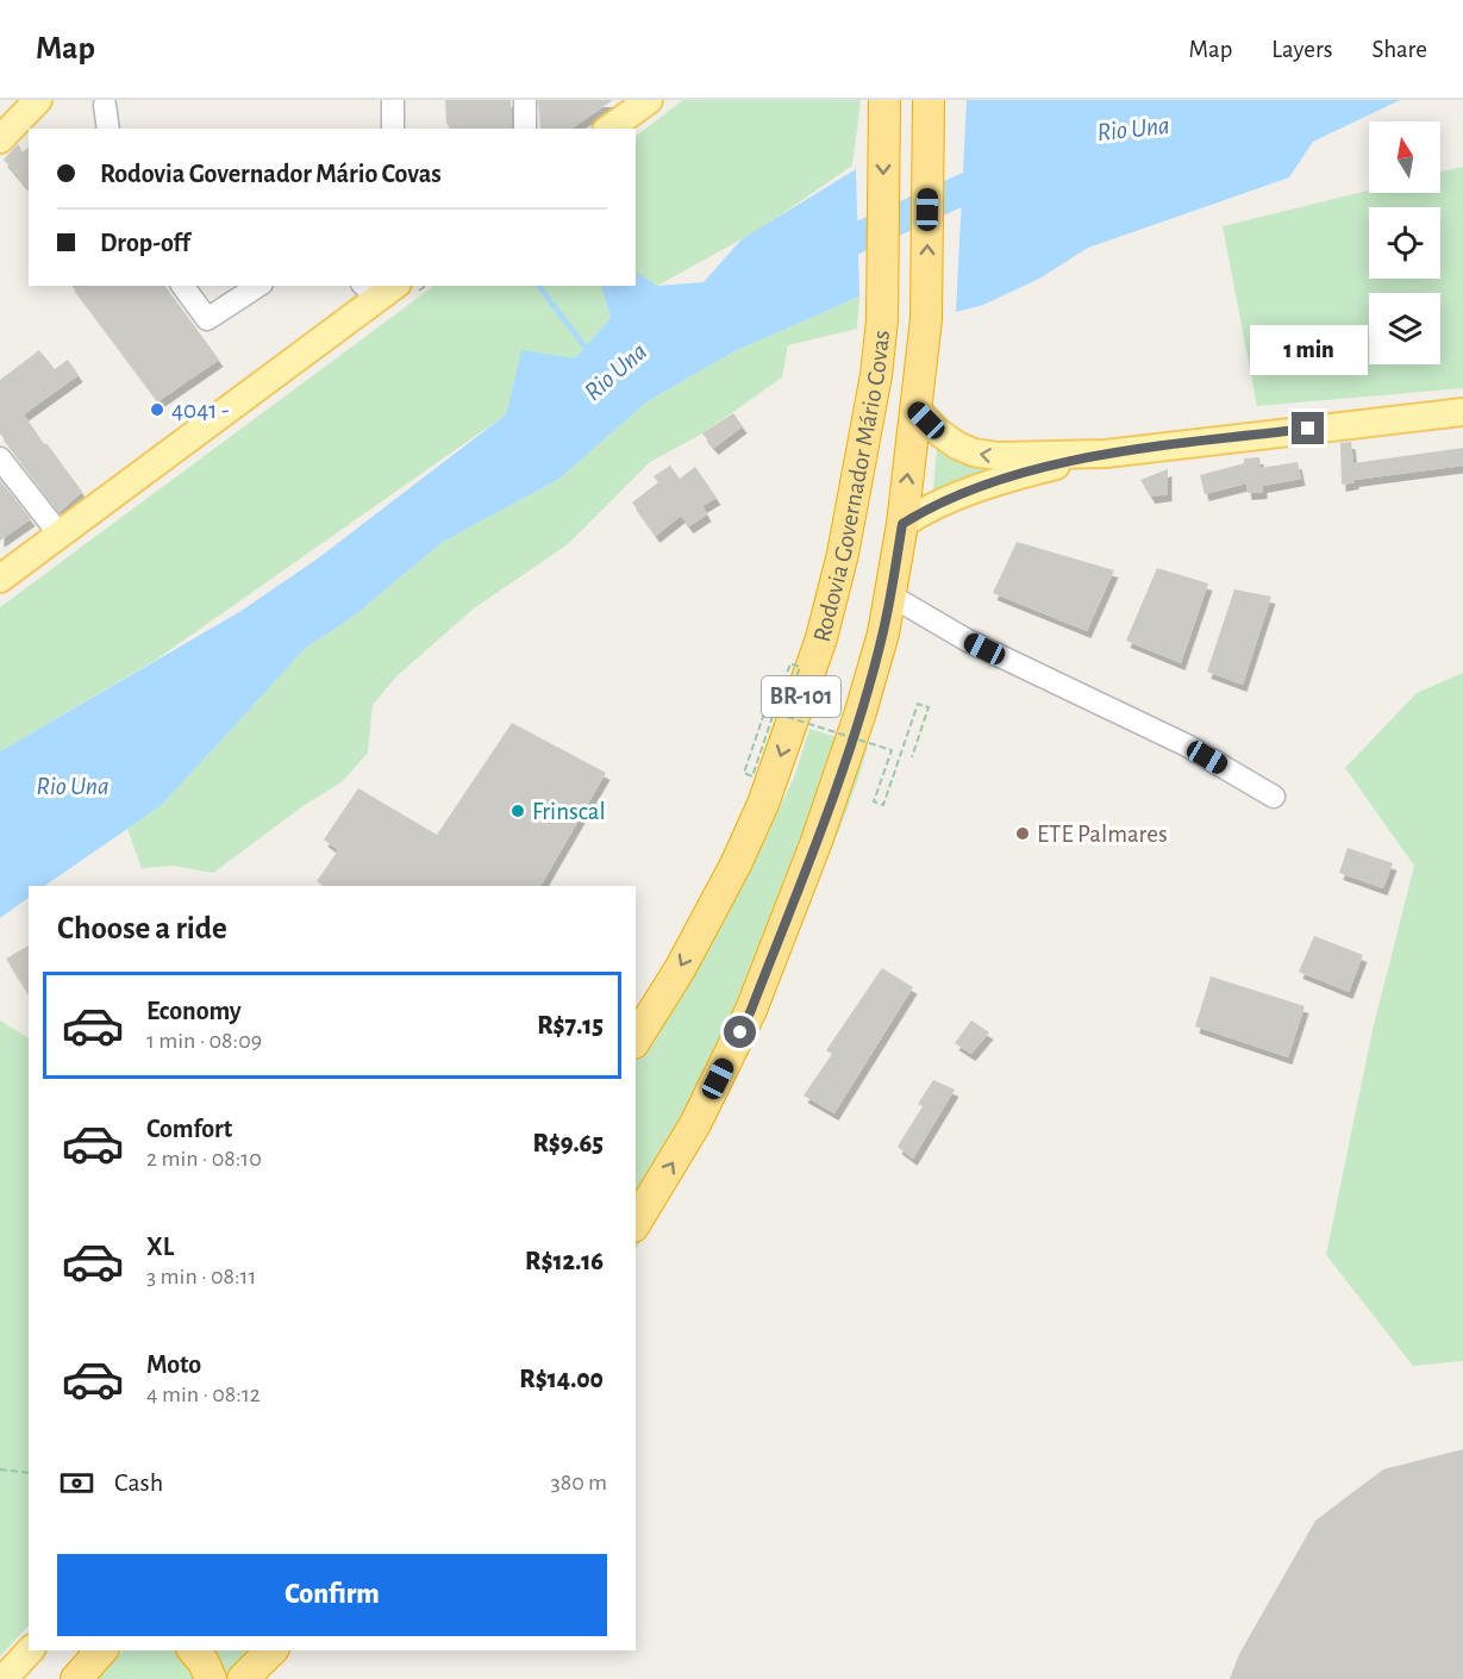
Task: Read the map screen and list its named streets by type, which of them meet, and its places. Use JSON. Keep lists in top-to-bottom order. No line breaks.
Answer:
{"streets":{"highway":["Rodovia Governador Mário Covas","BR-101"]},"water":["Rio Una"],"places":["4041 -","Frinscal","ETE Palmares"],"north":"top","page":{"header":"Map","nav":["Map","Layers","Share"],"banner":["Rodovia Governador Mário Covas","Drop-off"],"bubble":"1 min","heading":"Choose a ride","list":[{"name":"Economy","note":"1 min · 08:09","value":"R$7.15"},{"name":"Comfort","note":"2 min · 08:10","value":"R$9.65"},{"name":"XL","note":"3 min · 08:11","value":"R$12.16"},{"name":"Moto","note":"4 min · 08:12","value":"R$14.00"}],"pay":["Cash","380 m"],"buttons":"Confirm"}}
